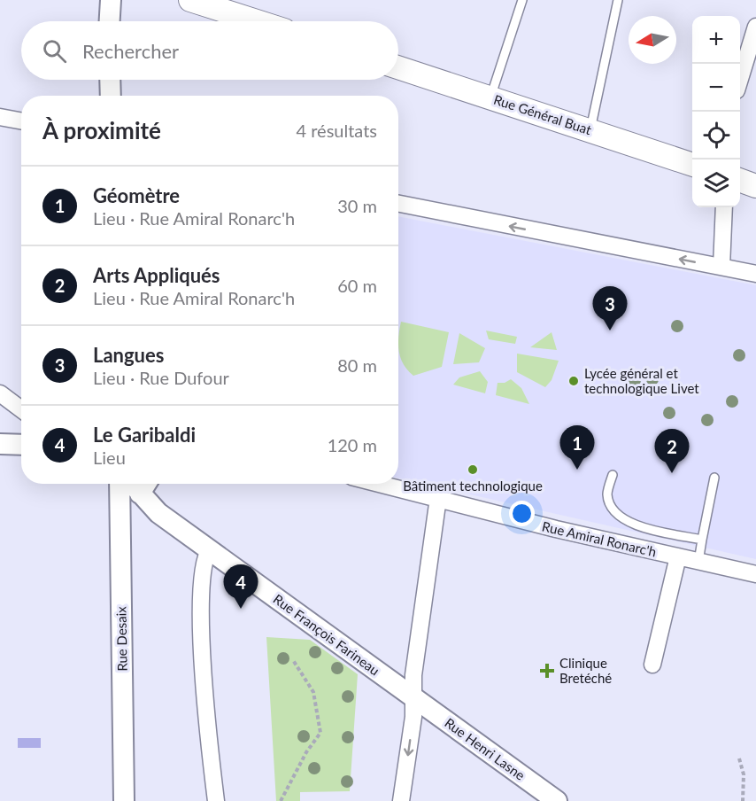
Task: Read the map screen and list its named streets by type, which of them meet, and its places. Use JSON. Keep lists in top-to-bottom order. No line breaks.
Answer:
{"streets":{"main road":["Rue Général Buat"],"street":["Rue Amiral Ronarc'h","Rue François Farineau","Rue Desaix","Rue Henri Lasne"]},"crossings":[["Rue François Farineau","Rue Henri Lasne"]],"places":{"other":["Lycée général et technologique Livet","Bâtiment technologique"],"health":["Clinique Bretéché"]},"north":"left","page":{"map_buttons":["+","−"],"search":"Rechercher","heading":["À proximité","4 résultats"],"list":[{"mark":"1","name":"Géomètre","note":"Lieu · Rue Amiral Ronarc'h","value":"30 m"},{"mark":"2","name":"Arts Appliqués","note":"Lieu · Rue Amiral Ronarc'h","value":"60 m"},{"mark":"3","name":"Langues","note":"Lieu · Rue Dufour","value":"80 m"},{"mark":"4","name":"Le Garibaldi","note":"Lieu","value":"120 m"}],"pins":["3","1","2","4"]}}
